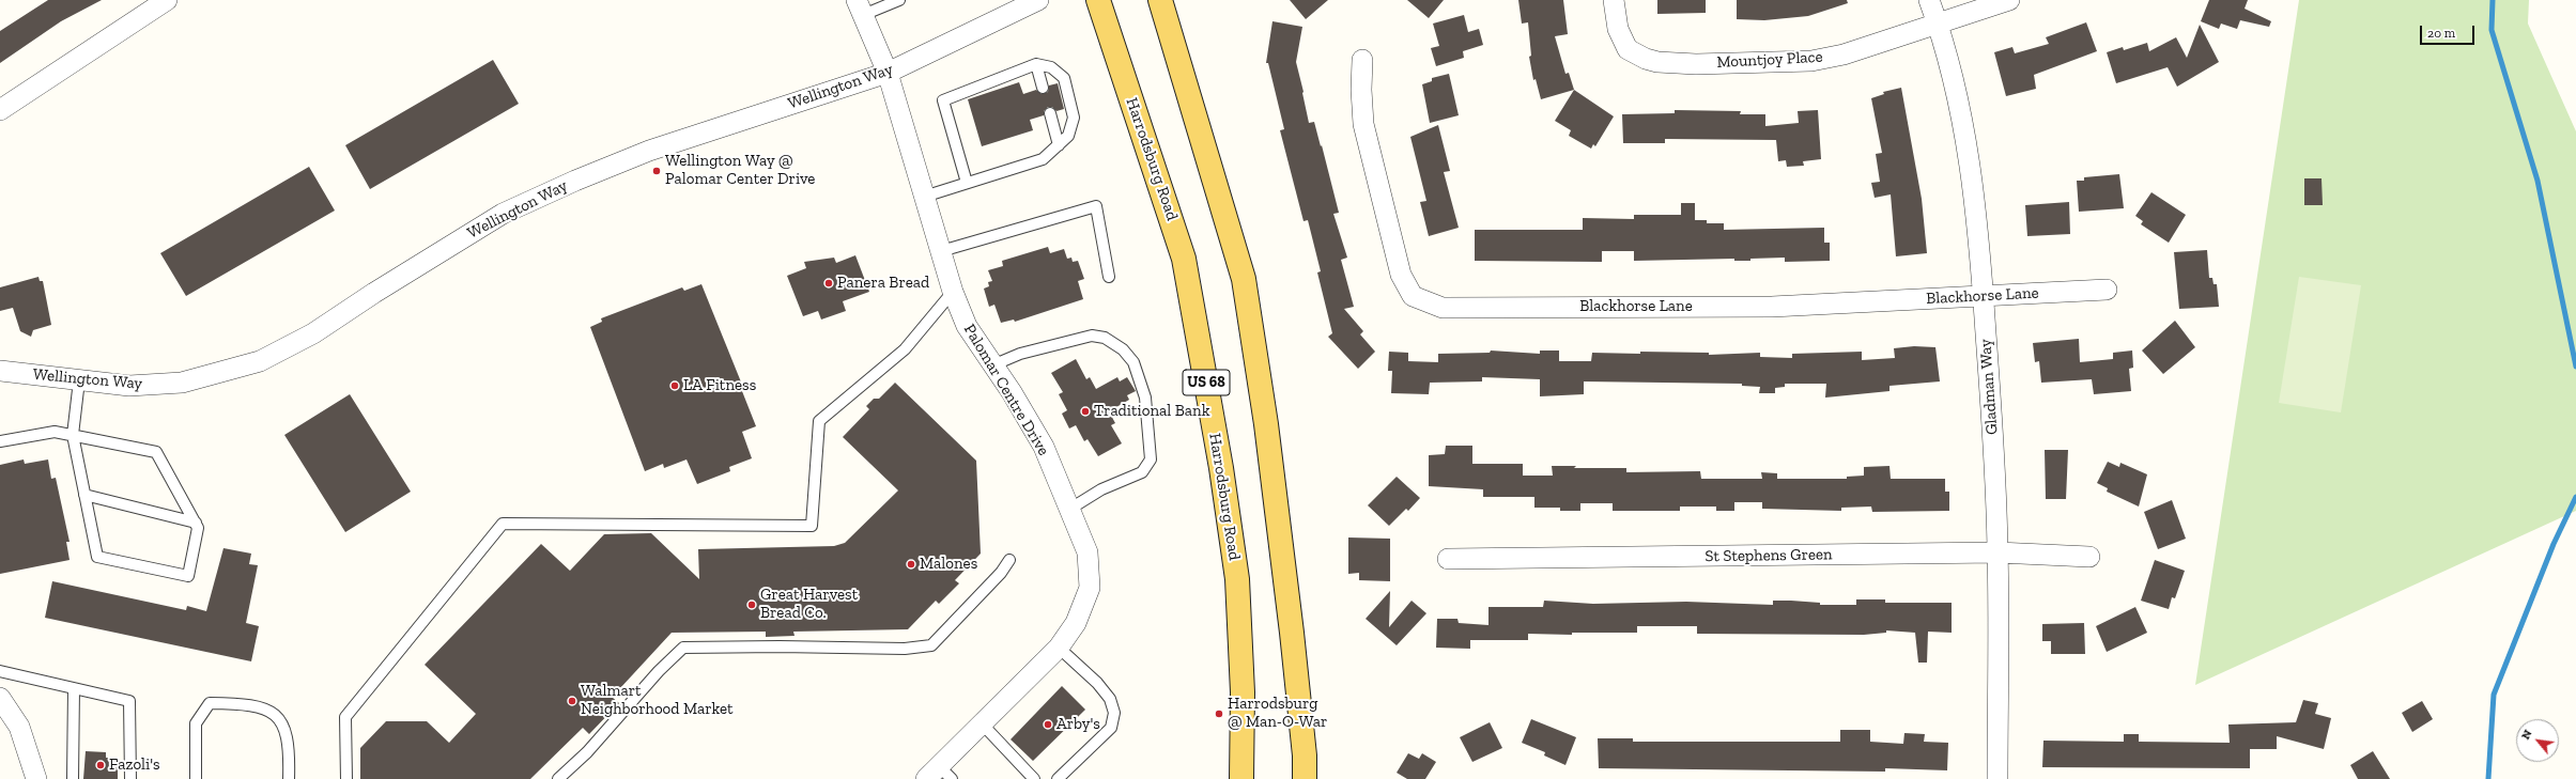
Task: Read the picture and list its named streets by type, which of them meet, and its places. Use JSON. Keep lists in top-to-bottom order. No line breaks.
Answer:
{"streets":{"main road":["Harrodsburg Road","US 68"],"street":["Mountjoy Place","Wellington Way","Blackhorse Lane","Gladman Way","Palomar Centre Drive","St Stephens Green"]},"crossings":[["Mountjoy Place","Gladman Way"],["Wellington Way","Palomar Centre Drive"],["Blackhorse Lane","Gladman Way"],["Gladman Way","St Stephens Green"]],"places":["Wellington Way @ Palomar Center Drive","Panera Bread","LA Fitness","Traditional Bank","Malones","Great Harvest Bread Co.","Walmart Neighborhood Market","Harrodsburg @ Man-O-War","Arby's","Fazoli's"],"scale_bar":"20 m","north":"top left"}
